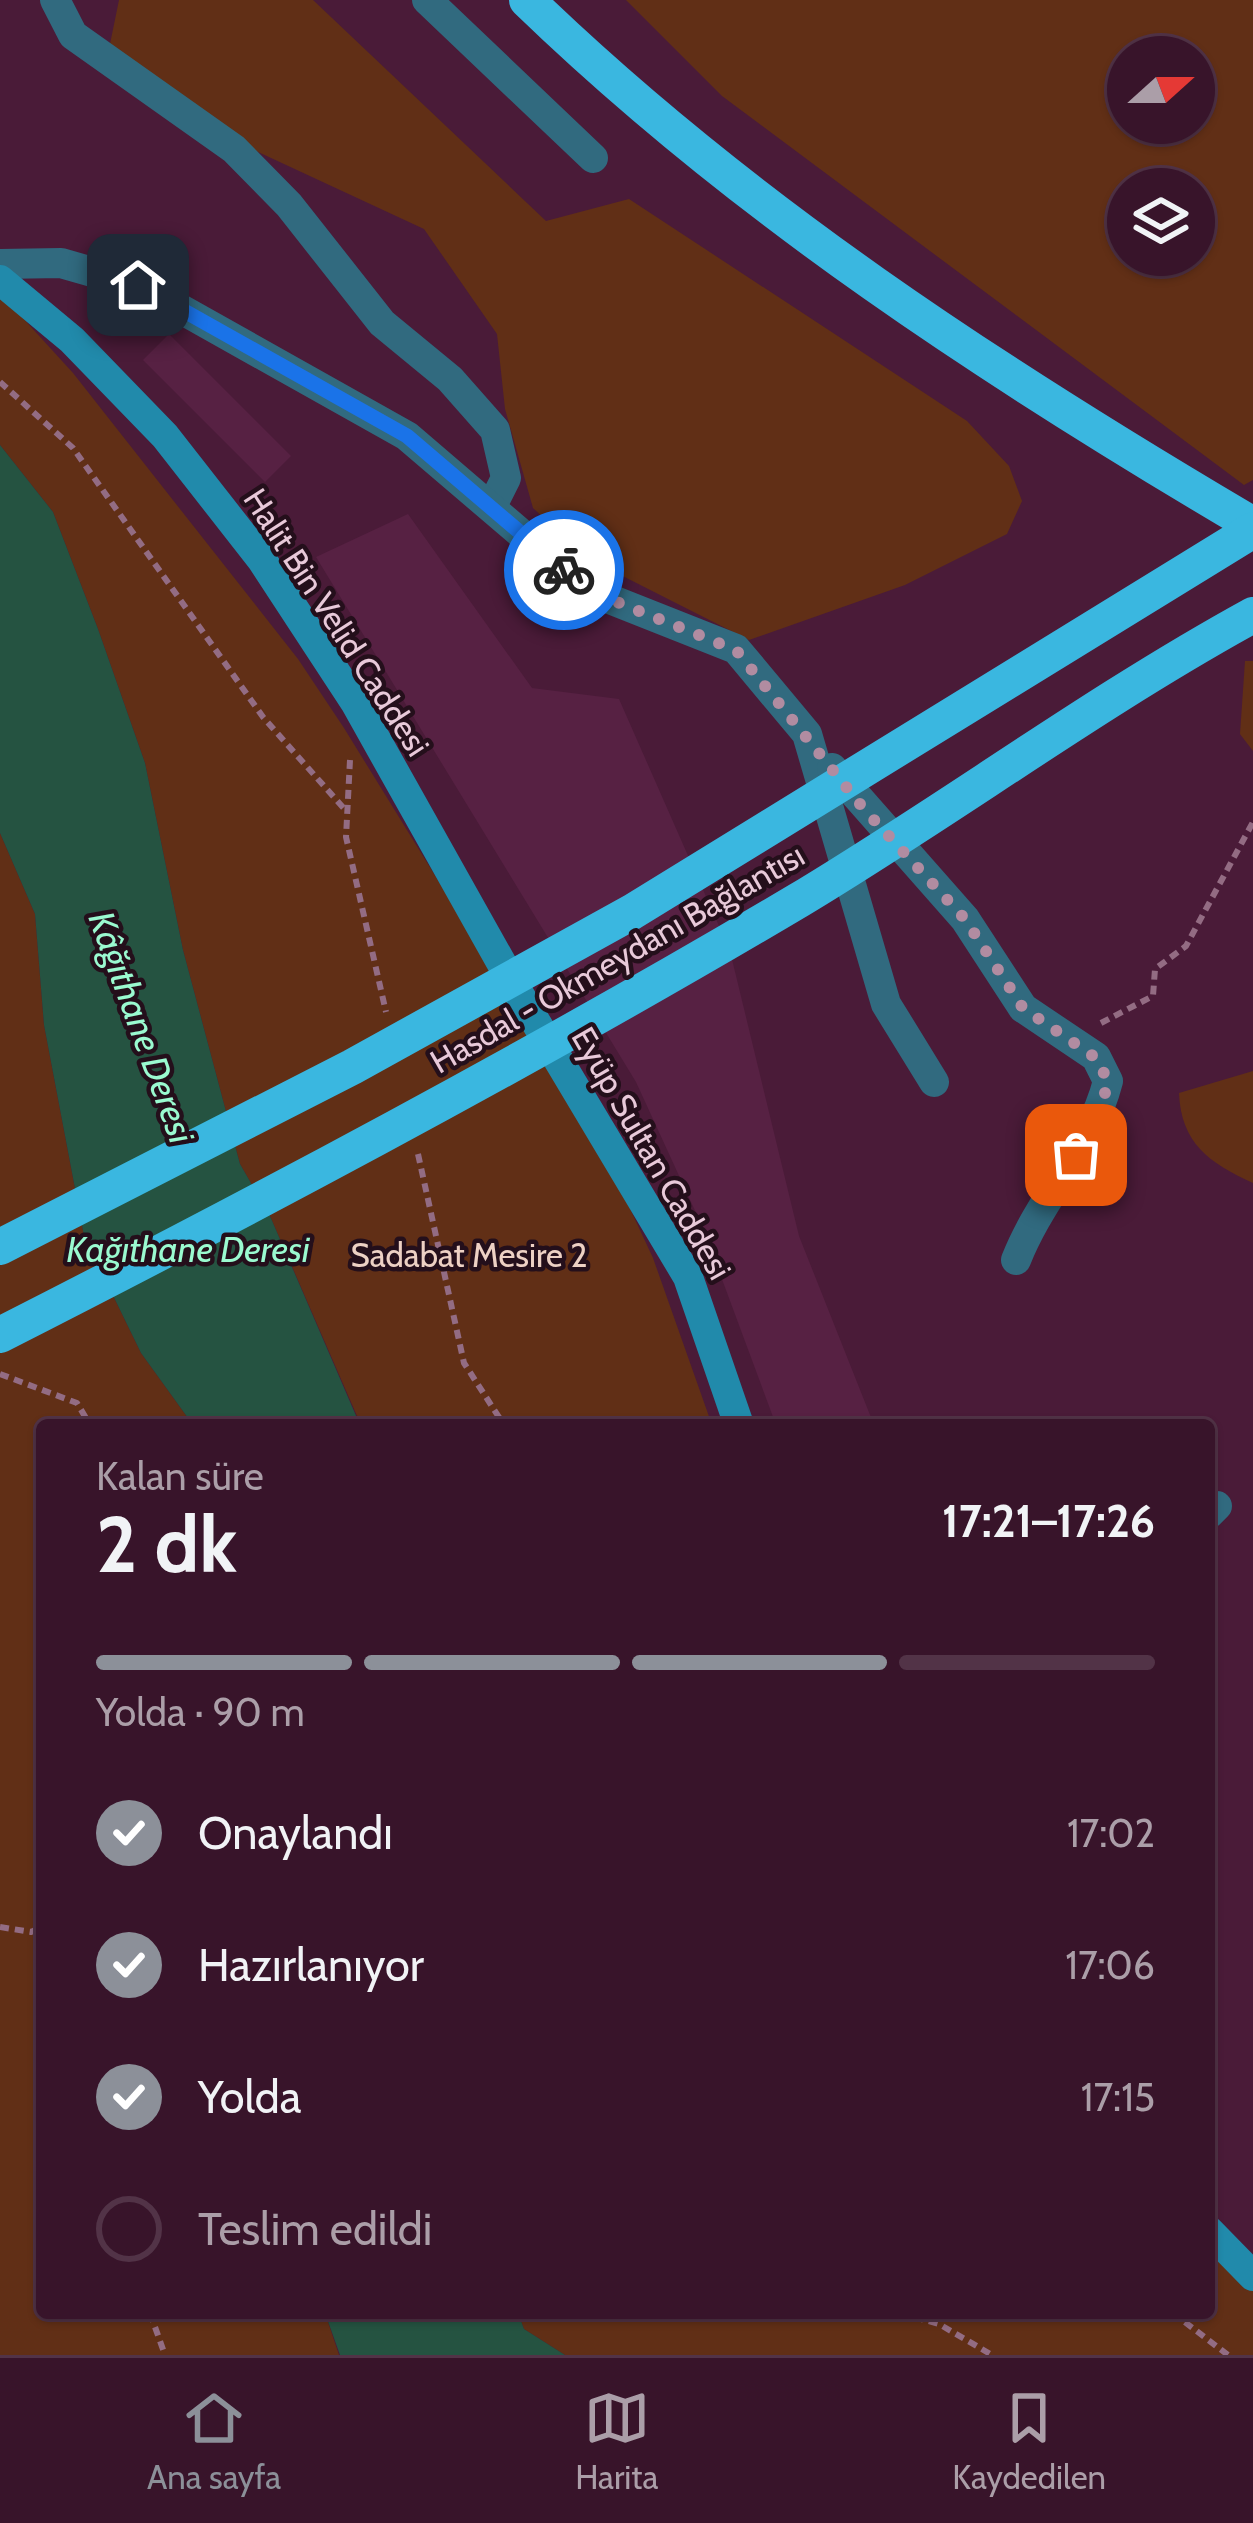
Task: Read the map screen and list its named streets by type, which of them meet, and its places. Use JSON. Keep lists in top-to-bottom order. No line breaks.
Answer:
{"streets":{"highway":["Hasdal - Okmeydanı Bağlantısı"],"main road":["Halit Bin Velid Caddesi","Eyüp Sultan Caddesi"]},"crossings":[["Halit Bin Velid Caddesi","Eyüp Sultan Caddesi"]],"water":["Kâğıthane Deresi","Kağıthane Deresi"],"parks":["Sadabat Mesire 2"],"north":"right","page":{"heading":["2 dk","Kalan süre","17:21–17:26"],"bar":"Yolda · 90 m","list":[["Onaylandı","17:02"],["Hazırlanıyor","17:06"],["Yolda","17:15"],"Teslim edildi"],"tabs":["Ana sayfa","Harita","Kaydedilen"]}}
